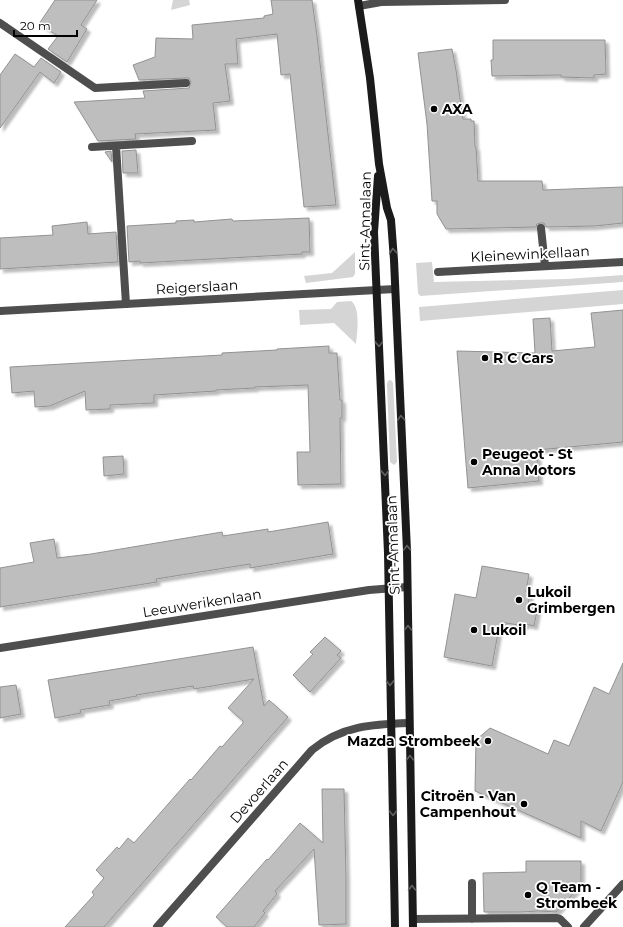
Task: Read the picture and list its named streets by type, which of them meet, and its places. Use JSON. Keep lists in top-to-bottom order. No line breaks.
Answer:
{"streets":{"main road":["Sint-Annalaan"],"street":["Kleinewinkellaan","Reigerslaan","Leeuwerikenlaan","Devoerlaan"]},"crossings":[["Sint-Annalaan","Reigerslaan"],["Sint-Annalaan","Leeuwerikenlaan"],["Sint-Annalaan","Devoerlaan"]],"places":["AXA","R C Cars","Peugeot - St Anna Motors","Lukoil Grimbergen","Lukoil","Mazda Strombeek","Citroën - Van Campenhout","Q Team - Strombeek"],"scale_bar":"20 m"}
